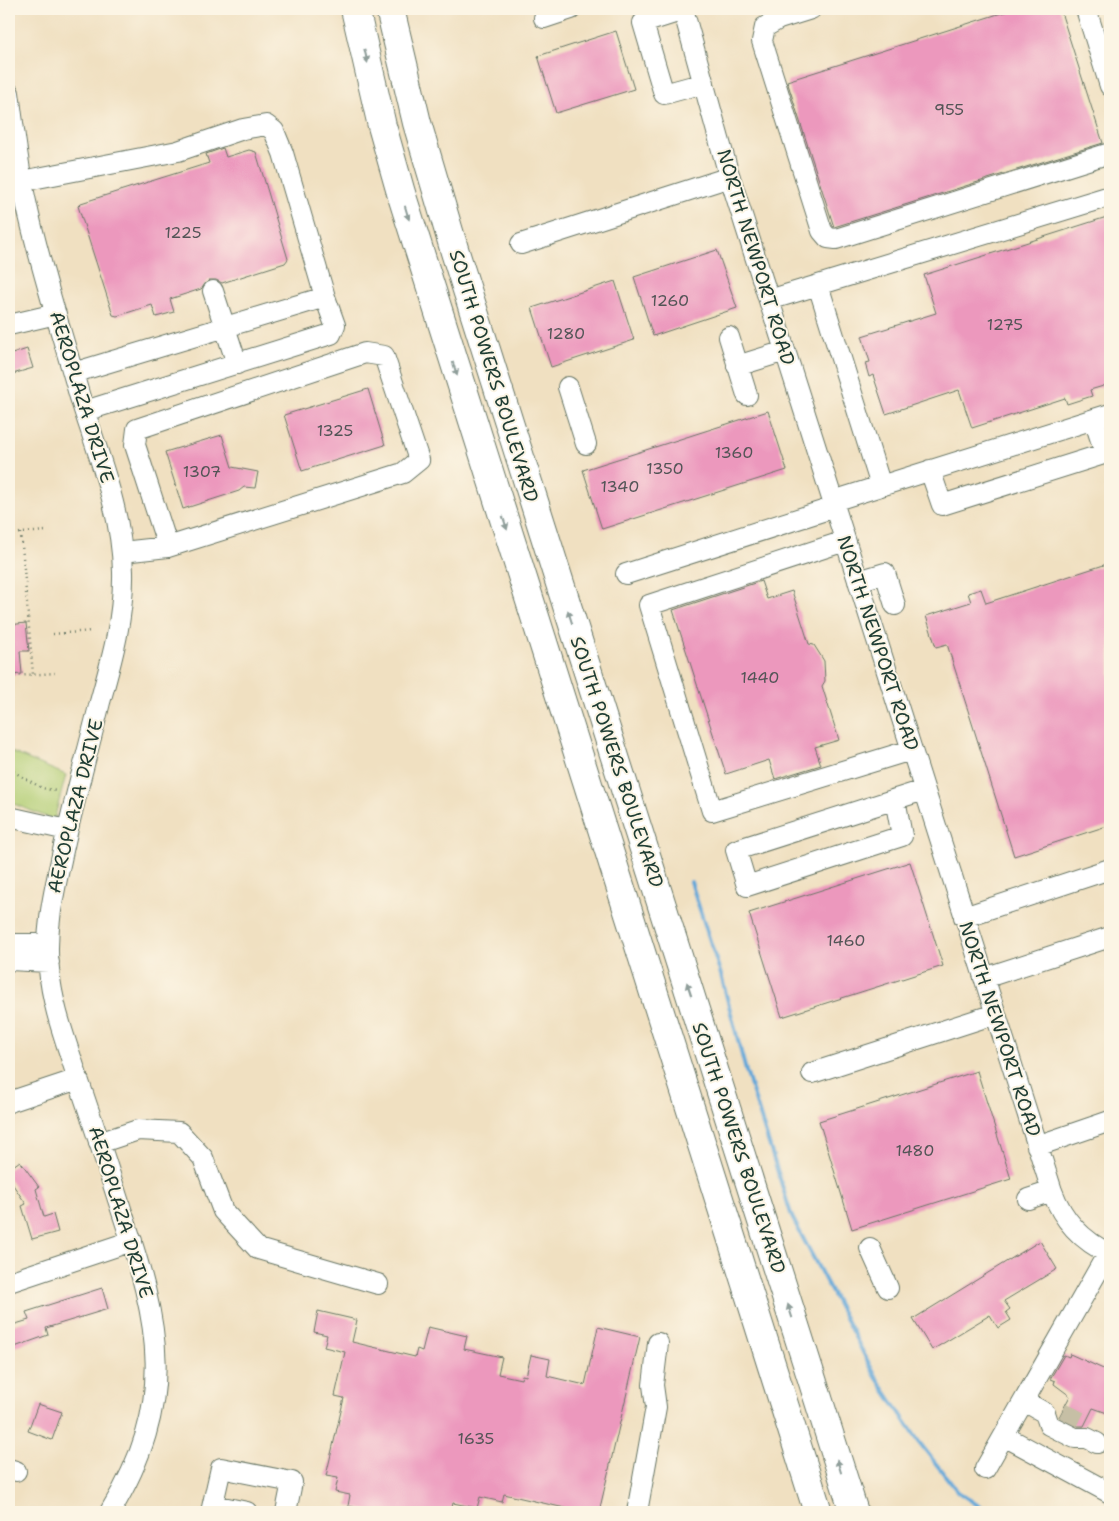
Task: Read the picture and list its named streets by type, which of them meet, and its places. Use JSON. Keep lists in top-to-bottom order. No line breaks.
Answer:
{"streets":{"highway":["SOUTH POWERS BOULEVARD"],"street":["NORTH NEWPORT ROAD","AEROPLAZA DRIVE"]},"house_numbers":["955","1225","1260","1275","1280","1325","1360","1350","1307","1340","1440","1460","1480","1635"]}
